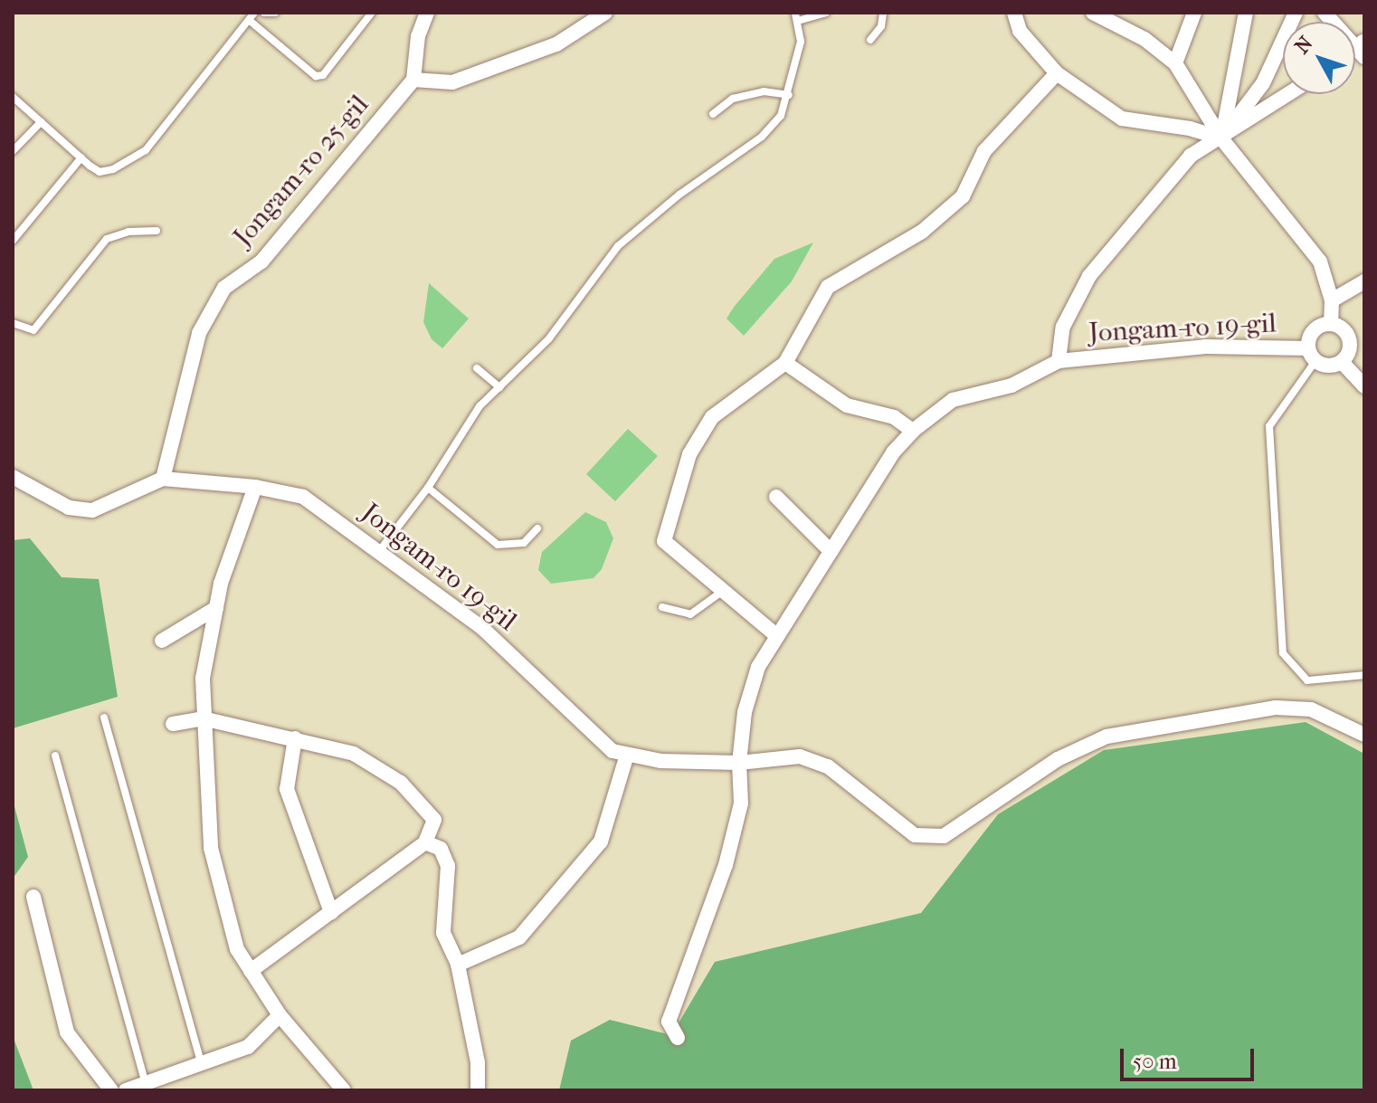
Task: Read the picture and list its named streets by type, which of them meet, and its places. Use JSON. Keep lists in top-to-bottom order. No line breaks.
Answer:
{"streets":{"street":["Jongam-ro 25-gil","Jongam-ro 19-gil"]},"crossings":[["Jongam-ro 25-gil","Jongam-ro 19-gil"]],"scale_bar":"50 m","north":"top left"}
